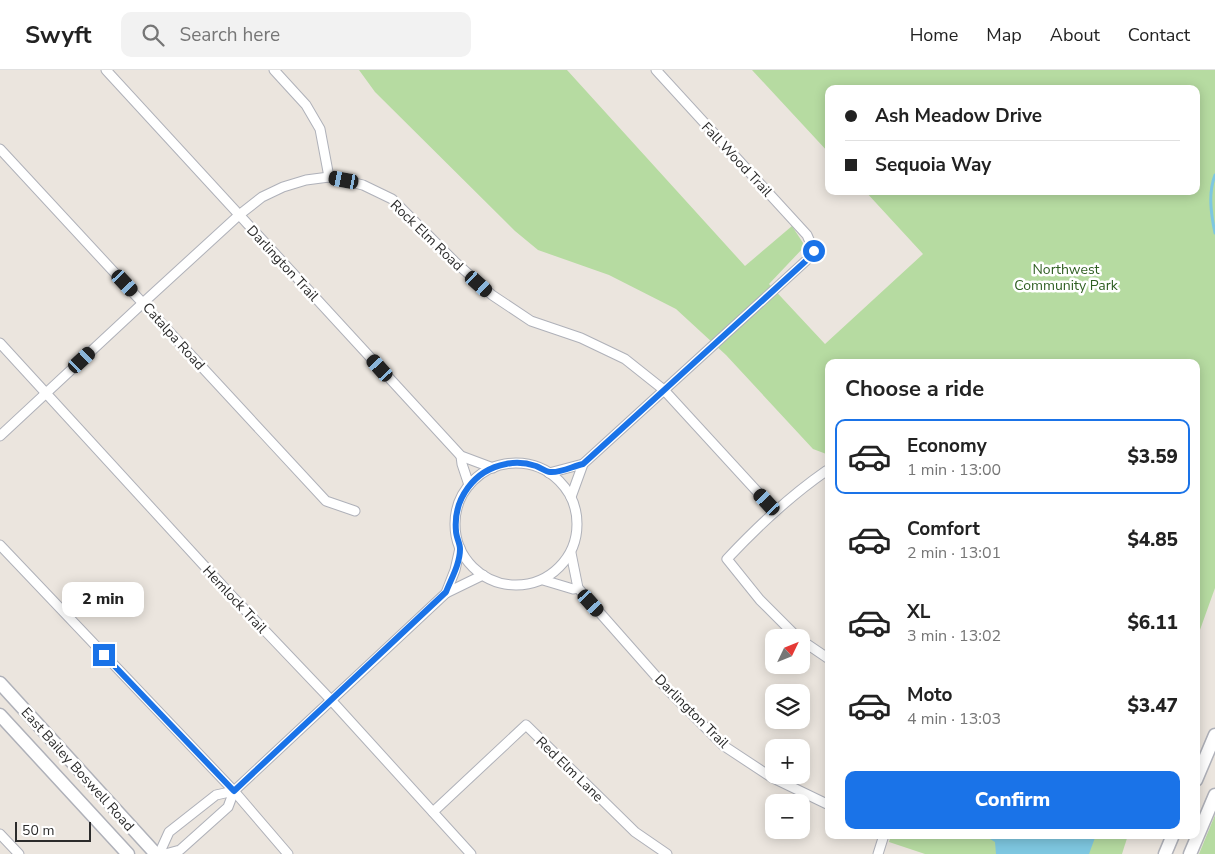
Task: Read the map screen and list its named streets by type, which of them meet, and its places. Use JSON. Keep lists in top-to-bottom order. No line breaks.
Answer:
{"streets":{"main road":["East Bailey Boswell Road"],"street":["Fall Wood Trail","Rock Elm Road","Darlington Trail","Catalpa Road","Hemlock Trail","Red Elm Lane"]},"crossings":[["Fall Wood Trail","Rock Elm Road"],["Rock Elm Road","Darlington Trail"],["Rock Elm Road","Catalpa Road"],["Rock Elm Road","Hemlock Trail"],["Hemlock Trail","Red Elm Lane"]],"parks":["Northwest Community Park"],"scale_bar":"50 m","north":"top right","page":{"header":"Swyft","search":"Search here","nav":["Home","Map","About","Contact"],"banner":["Ash Meadow Drive","Sequoia Way"],"heading":"Choose a ride","list":[{"name":"Economy","note":"1 min · 13:00","value":"$3.59"},{"name":"Comfort","note":"2 min · 13:01","value":"$4.85"},{"name":"XL","note":"3 min · 13:02","value":"$6.11"},{"name":"Moto","note":"4 min · 13:03","value":"$3.47"}],"bubble":"2 min","map_buttons":["+","−"],"buttons":"Confirm","scale":"50 m"}}
